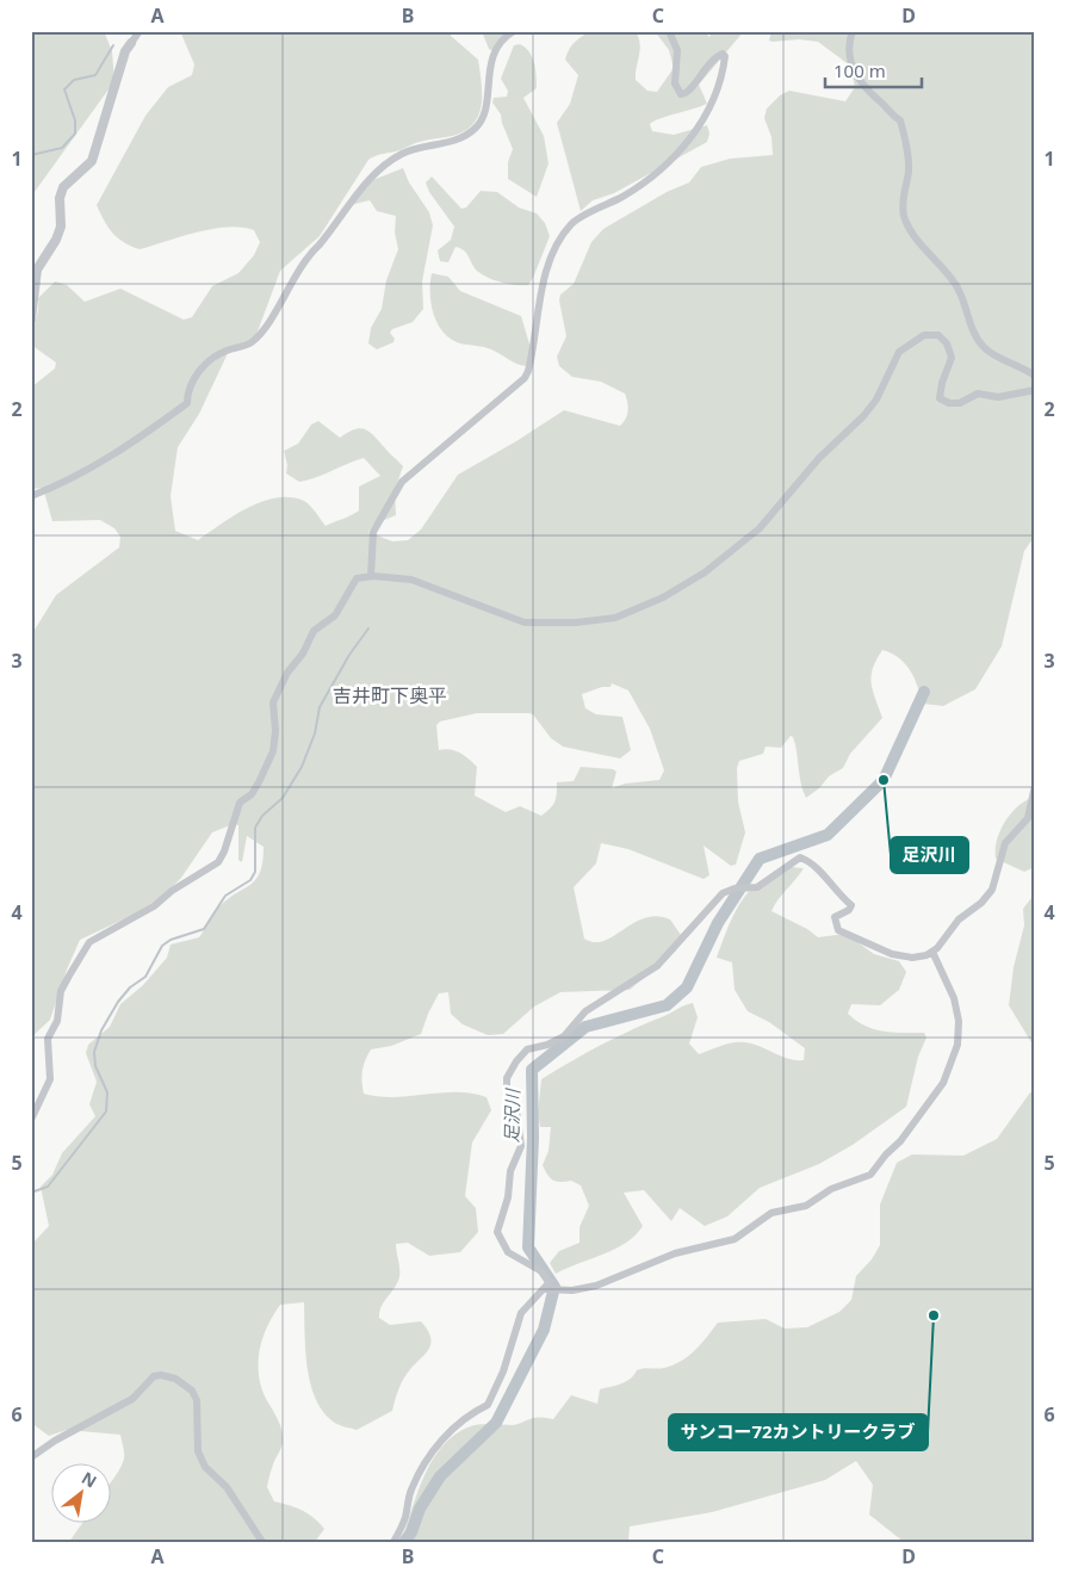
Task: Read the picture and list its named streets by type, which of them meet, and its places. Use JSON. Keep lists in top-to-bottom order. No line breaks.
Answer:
{"districts":["吉井町下奥平"],"water":["足沢川"],"places":["足沢川","サンコー72カントリークラブ"],"scale_bar":"100 m","north":"top right","grid":{"columns":["A","B","C","D"],"rows":["1","2","3","4","5","6"]}}
